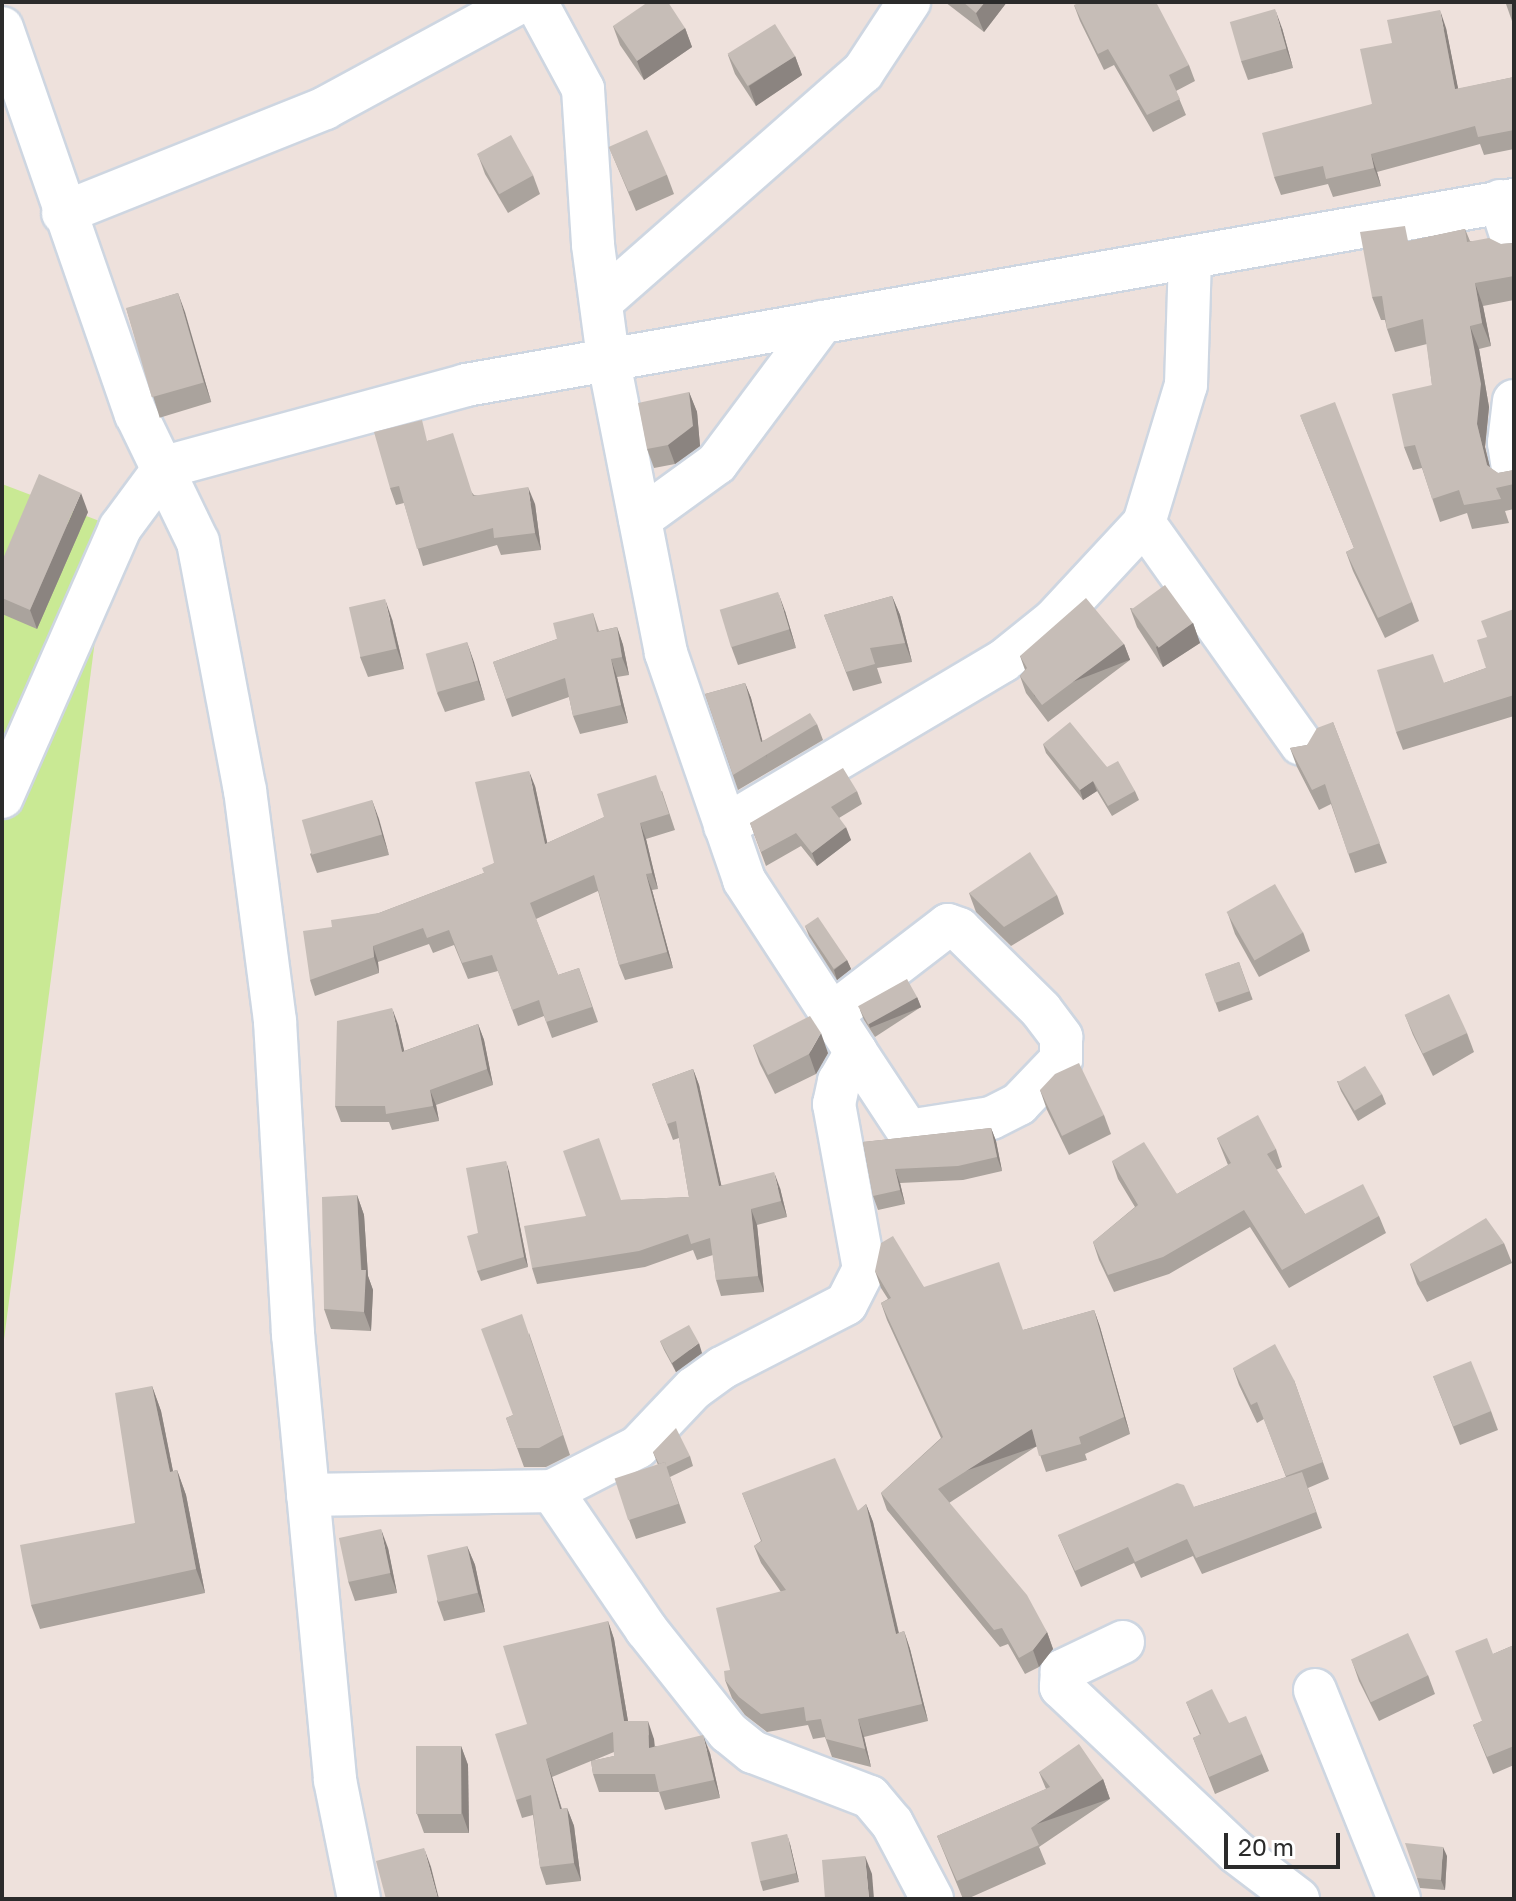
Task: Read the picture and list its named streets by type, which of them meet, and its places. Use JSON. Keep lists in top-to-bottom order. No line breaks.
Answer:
{"scale_bar":"20 m"}
